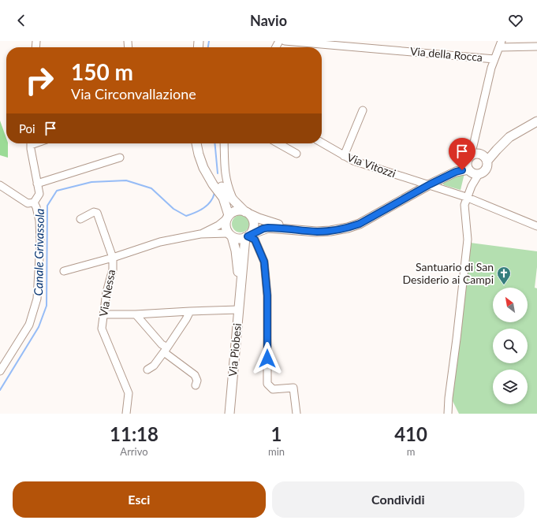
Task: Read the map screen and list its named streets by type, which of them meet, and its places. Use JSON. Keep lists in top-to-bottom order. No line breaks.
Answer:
{"streets":{"street":["Via della Rocca","Via Vitozzi","Via Nessa","Via Piobesi"]},"water":["Canale Grivassola"],"places":{"church":["Santuario di San Desiderio ai Campi"]},"north":"top left","page":{"header":"Navio","turn":["150 m","Via Circonvallazione"],"then":"Poi","eta":["11:18","Arrivo","1","min","410","m"],"buttons":["Esci","Condividi"]}}
